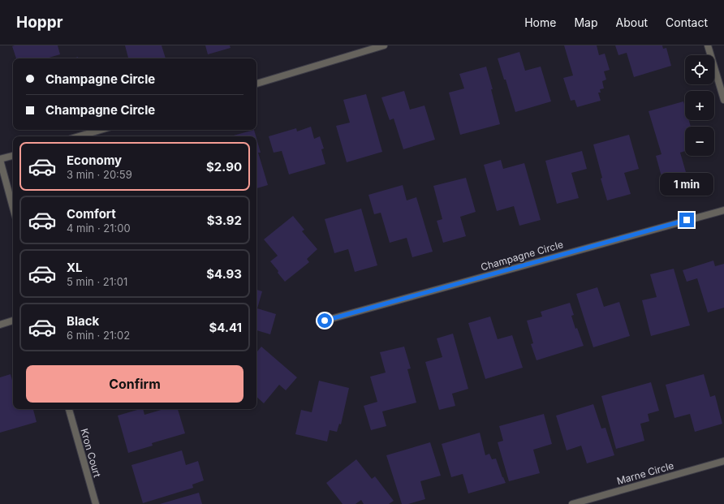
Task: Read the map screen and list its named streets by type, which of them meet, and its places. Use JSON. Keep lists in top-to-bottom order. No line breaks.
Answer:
{"streets":{"street":["Champagne Circle","Kron Court","Marne Circle"]},"page":{"header":"Hoppr","nav":["Home","Map","About","Contact"],"map_buttons":["+","−"],"banner":["Champagne Circle","Champagne Circle"],"list":[{"name":"Economy","note":"3 min · 20:59","value":"$2.90"},{"name":"Comfort","note":"4 min · 21:00","value":"$3.92"},{"name":"XL","note":"5 min · 21:01","value":"$4.93"},{"name":"Black","note":"6 min · 21:02","value":"$4.41"}],"bubble":"1 min","buttons":"Confirm"}}
